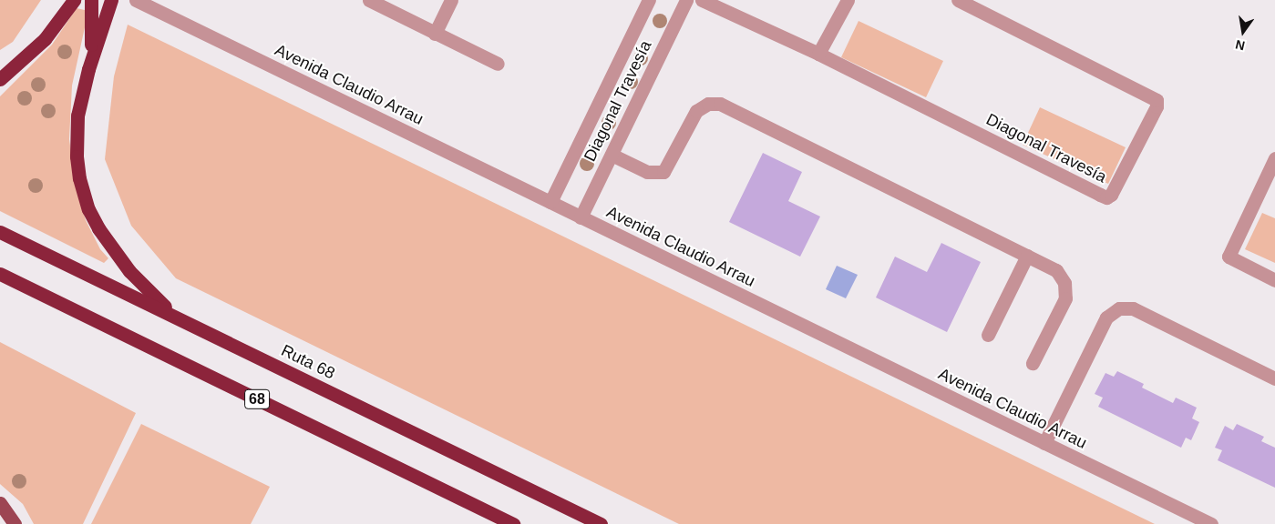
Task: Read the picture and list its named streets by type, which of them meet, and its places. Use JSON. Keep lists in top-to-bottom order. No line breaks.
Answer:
{"streets":{"highway":["Ruta 68","68"],"street":["Avenida Claudio Arrau","Diagonal Travesía"]},"crossings":[["Avenida Claudio Arrau","Diagonal Travesía"]],"north":"bottom"}
